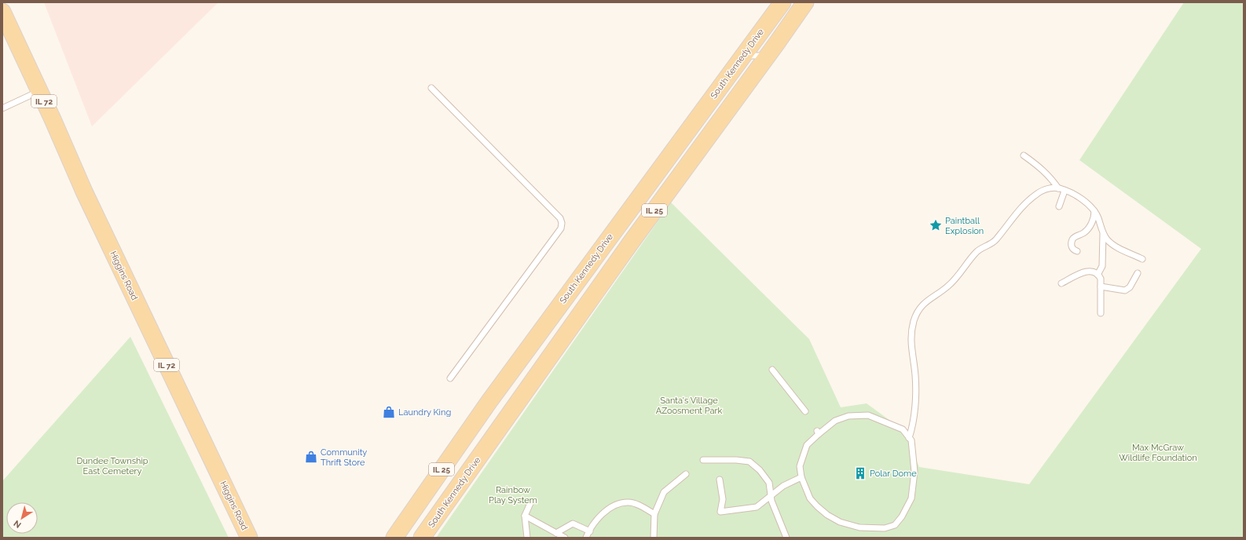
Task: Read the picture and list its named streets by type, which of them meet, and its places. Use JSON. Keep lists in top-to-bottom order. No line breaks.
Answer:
{"streets":{"main road":["South Kennedy Drive","IL 72","IL 25","Higgins Road"]},"parks":["Santa's Village AZoosment Park","Max McGraw Wildlife Foundation","Dundee Township East Cemetery","Rainbow Play System"],"places":{"place":["Paintball Explosion"],"shop":["Laundry King","Community Thrift Store"],"building":["Polar Dome"]},"north":"bottom left"}
